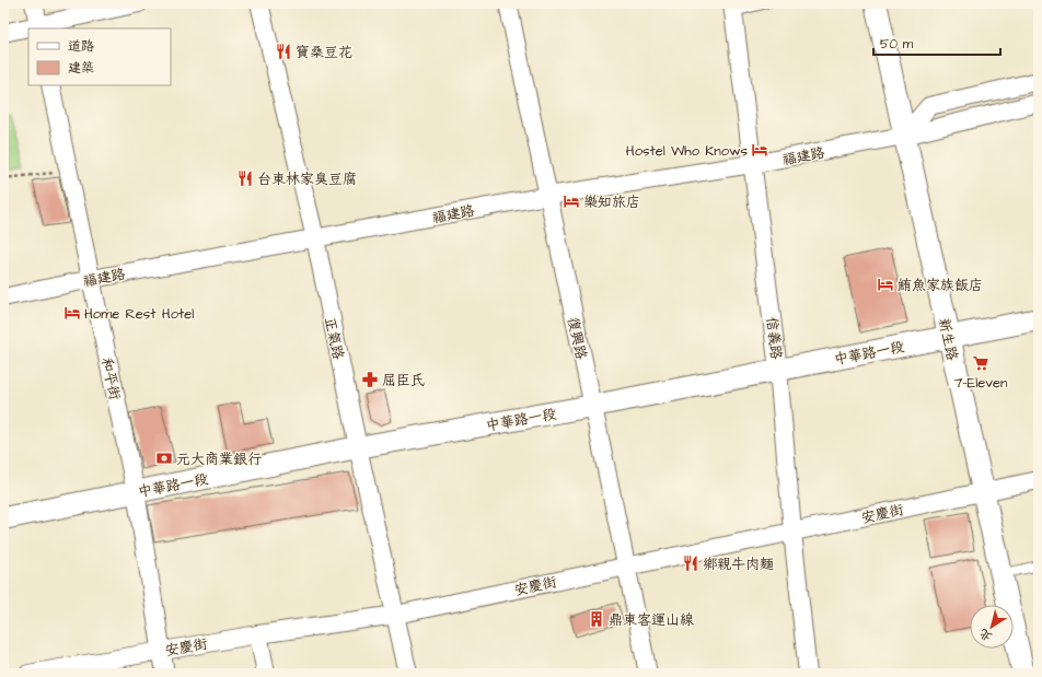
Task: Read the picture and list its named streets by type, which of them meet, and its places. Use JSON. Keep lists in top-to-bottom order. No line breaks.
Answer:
{"streets":{"street":["福建路","正氣路","復興路","信義路","新生路","中華路一段","和平街","安慶街"]},"crossings":[["福建路","正氣路"],["福建路","復興路"],["福建路","信義路"],["福建路","新生路"],["福建路","和平街"],["正氣路","中華路一段"],["正氣路","安慶街"],["復興路","中華路一段"],["復興路","安慶街"],["信義路","中華路一段"],["信義路","安慶街"],["新生路","中華路一段"],["新生路","安慶街"],["中華路一段","和平街"],["和平街","安慶街"]],"places":{"restaurant":["寶桑豆花","台東林家臭豆腐","鄉親牛肉麵"],"hotel":["Hostel Who Knows","樂知旅店","鮪魚家族飯店","Home Rest Hotel"],"supermarket":["7-Eleven"],"pharmacy":["屈臣氏"],"bank":["元大商業銀行"],"building":["鼎東客運山線"]},"legend":["道路","建築"],"scale_bar":"50 m","north":"bottom left"}
